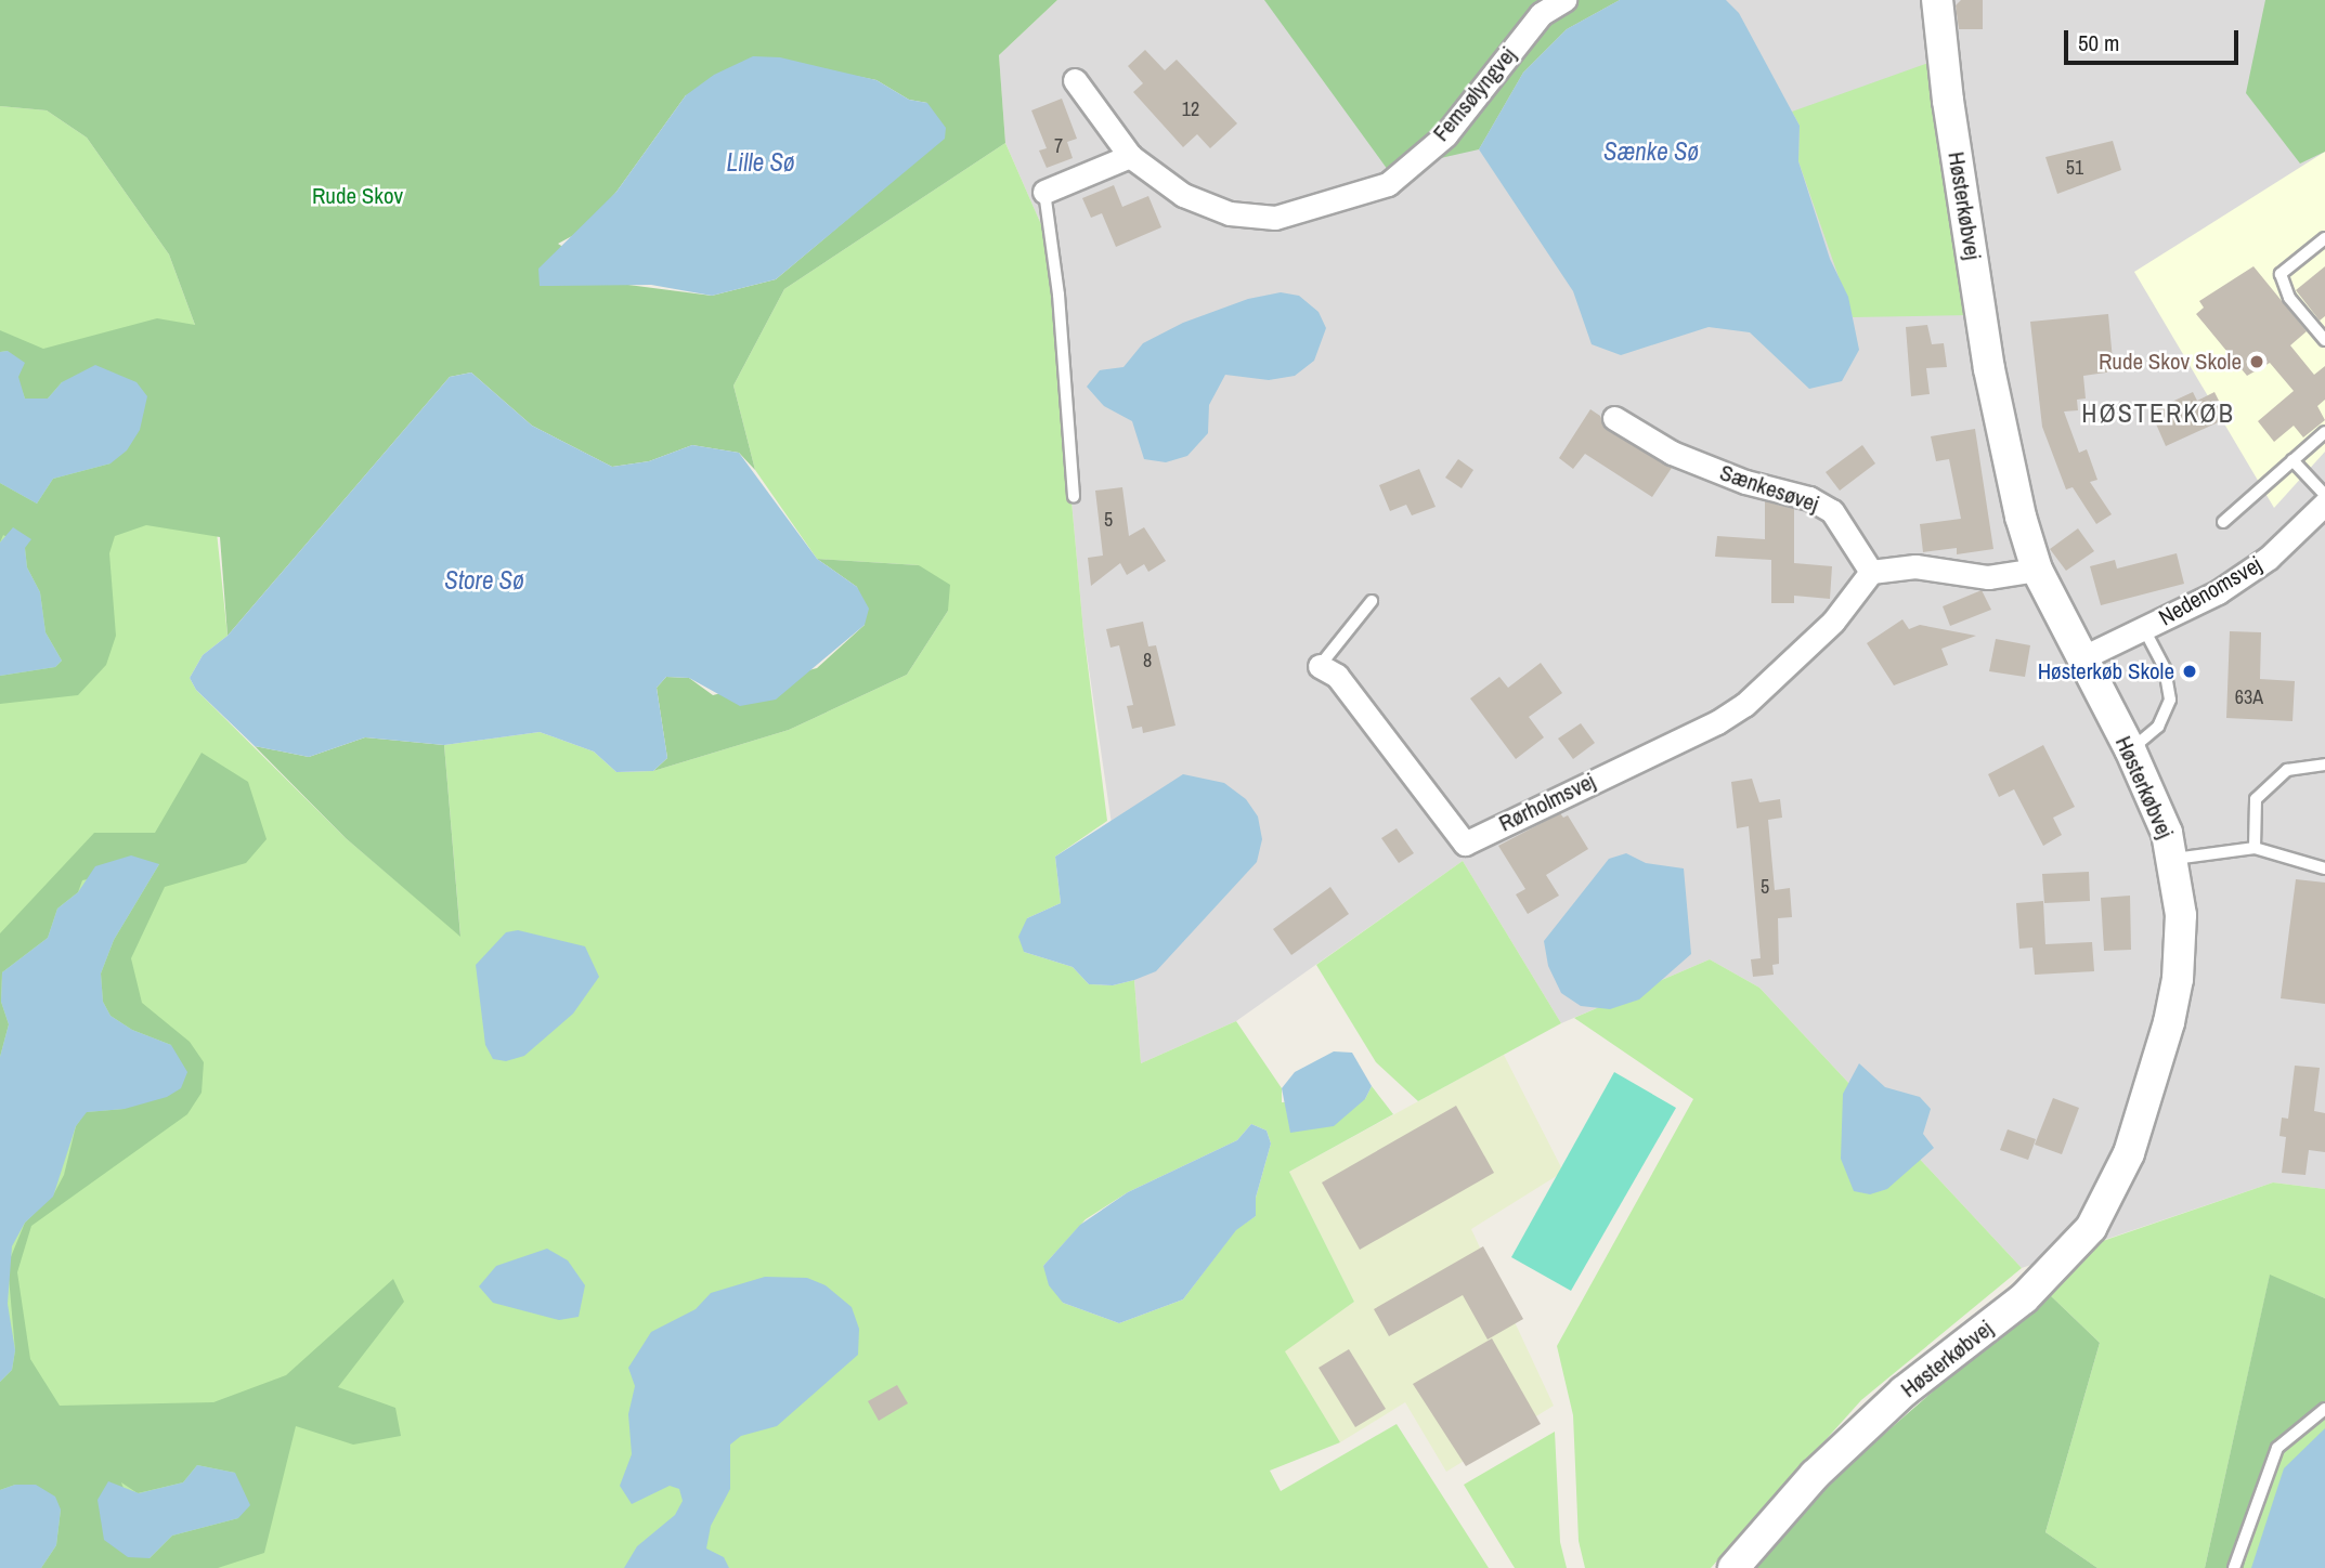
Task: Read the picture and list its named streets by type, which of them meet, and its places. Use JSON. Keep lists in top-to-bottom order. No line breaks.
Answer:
{"streets":{"street":["Femsølyngvej","Høsterkøbvej","Sænkesøvej","Nedenomsvej","Rørholmsvej"]},"crossings":[["Høsterkøbvej","Nedenomsvej"],["Sænkesøvej","Rørholmsvej"]],"districts":["HØSTERKØB"],"water":["Sænke Sø","Lille Sø","Store Sø"],"parks":["Rude Skov"],"places":["Rude Skov Skole","Høsterkøb Skole"],"house_numbers":["12","7","51","5","8","63A","5"],"scale_bar":"50 m"}
